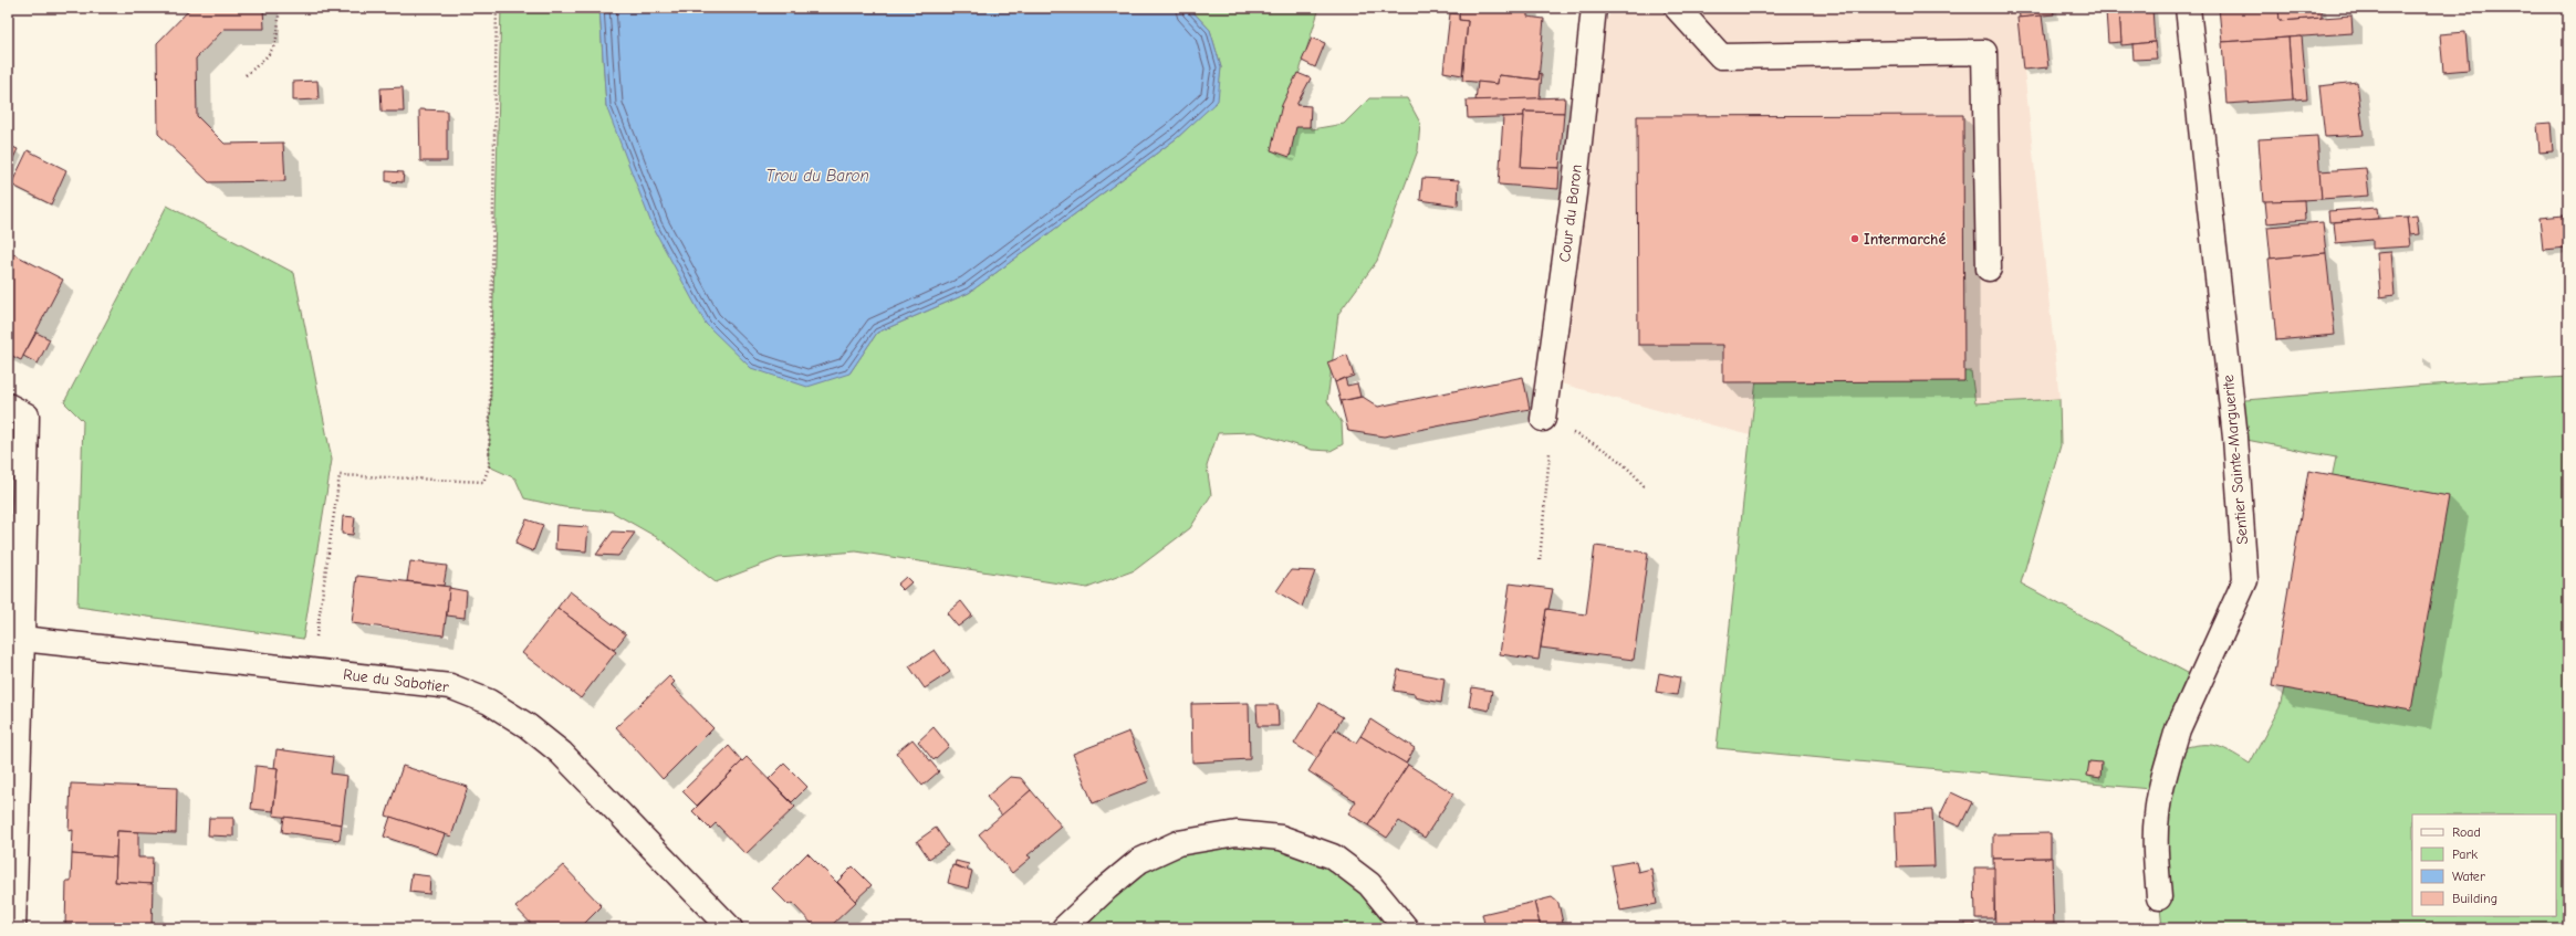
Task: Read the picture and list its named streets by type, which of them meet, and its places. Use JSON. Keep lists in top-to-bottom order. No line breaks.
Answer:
{"streets":{"street":["Cour du Baron","Sentier Sainte-Marguerite","Rue du Sabotier"]},"water":["Trou du Baron"],"places":["Intermarché"],"legend":["Road","Park","Water","Building"]}
